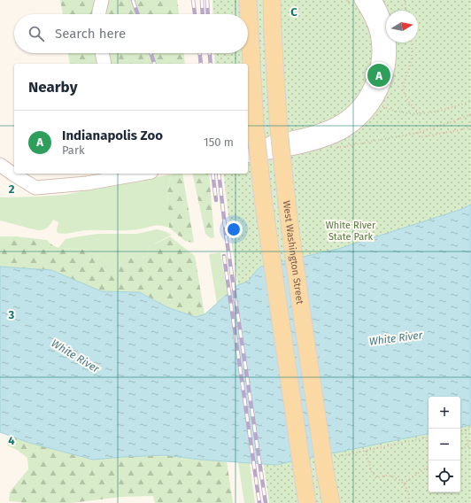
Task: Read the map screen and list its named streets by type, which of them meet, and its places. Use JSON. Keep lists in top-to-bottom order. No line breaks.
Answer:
{"streets":{"main road":["West Washington Street"]},"water":["White River"],"parks":["White River State Park"],"north":"right","page":{"search":"Search here","pins":"A","heading":"Nearby","list":[{"mark":"A","name":"Indianapolis Zoo","note":"Park","value":"150 m"}],"map_buttons":["+","−"]},"grid":{"columns":["C"],"rows":["2","3","4"]}}
